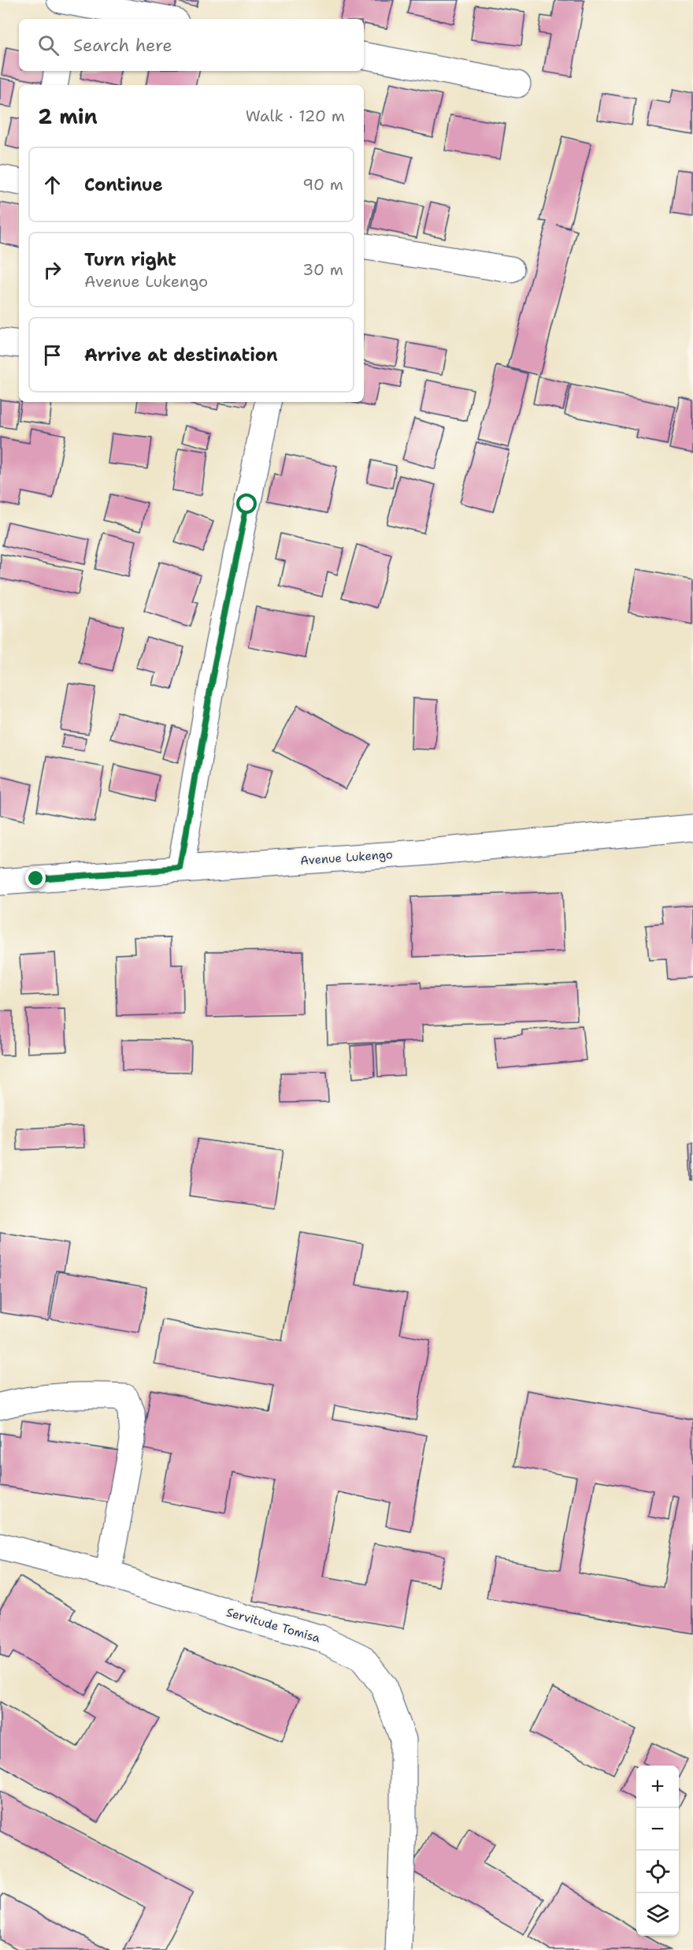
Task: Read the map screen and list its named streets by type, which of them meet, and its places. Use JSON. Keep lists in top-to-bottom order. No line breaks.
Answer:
{"streets":{"street":["Avenue Lukengo","Servitude Tomisa"]},"page":{"search":"Search here","heading":["2 min","Walk · 120 m"],"list":[["Continue","90 m"],["Turn right","Avenue Lukengo","30 m"],"Arrive at destination"],"map_buttons":["+","−"]}}
